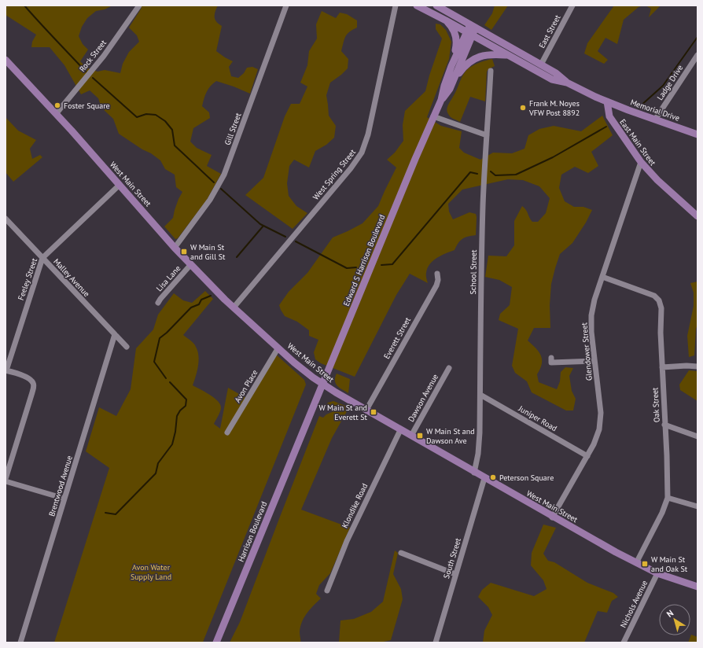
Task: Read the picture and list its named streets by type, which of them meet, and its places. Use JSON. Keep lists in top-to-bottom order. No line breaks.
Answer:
{"streets":{"main road":["Memorial Drive","East Main Street","West Main Street","Edward S Harrison Boulevard","Harrison Boulevard"],"street":["East Street","Rock Street","Ladge Drive","Gill Street","West Spring Street","School Street","Malley Avenue","Lisa Lane","Feeley Street","Everett Street","Glendower Street","Avon Place","Dawson Avenue","Oak Street","Juniper Road","Brentwood Avenue","Klondike Road","South Street","Nichols Avenue"]},"crossings":[["Rock Street","West Main Street"],["Ladge Drive","Memorial Drive"],["Memorial Drive","East Main Street"],["Gill Street","West Main Street"],["East Main Street","Glendower Street"],["West Spring Street","West Main Street"],["West Main Street","Edward S Harrison Boulevard"],["West Main Street","School Street"],["West Main Street","Lisa Lane"],["West Main Street","Feeley Street"],["West Main Street","Everett Street"],["West Main Street","Glendower Street"],["West Main Street","Avon Place"],["West Main Street","Dawson Avenue"],["West Main Street","Oak Street"],["West Main Street","Klondike Road"],["West Main Street","South Street"],["West Main Street","Nichols Avenue"],["Edward S Harrison Boulevard","Harrison Boulevard"],["School Street","Juniper Road"],["Malley Avenue","Feeley Street"],["Malley Avenue","Brentwood Avenue"],["Glendower Street","Oak Street"],["Glendower Street","Juniper Road"]],"parks":["Avon Water Supply Land"],"places":{"other":["Foster Square","Frank M. Noyes VFW Post 8892","Peterson Square"],"transit":["W Main St and Gill St","W Main St and Everett St","W Main St and Dawson Ave","W Main St and Oak St"]},"north":"top left"}
